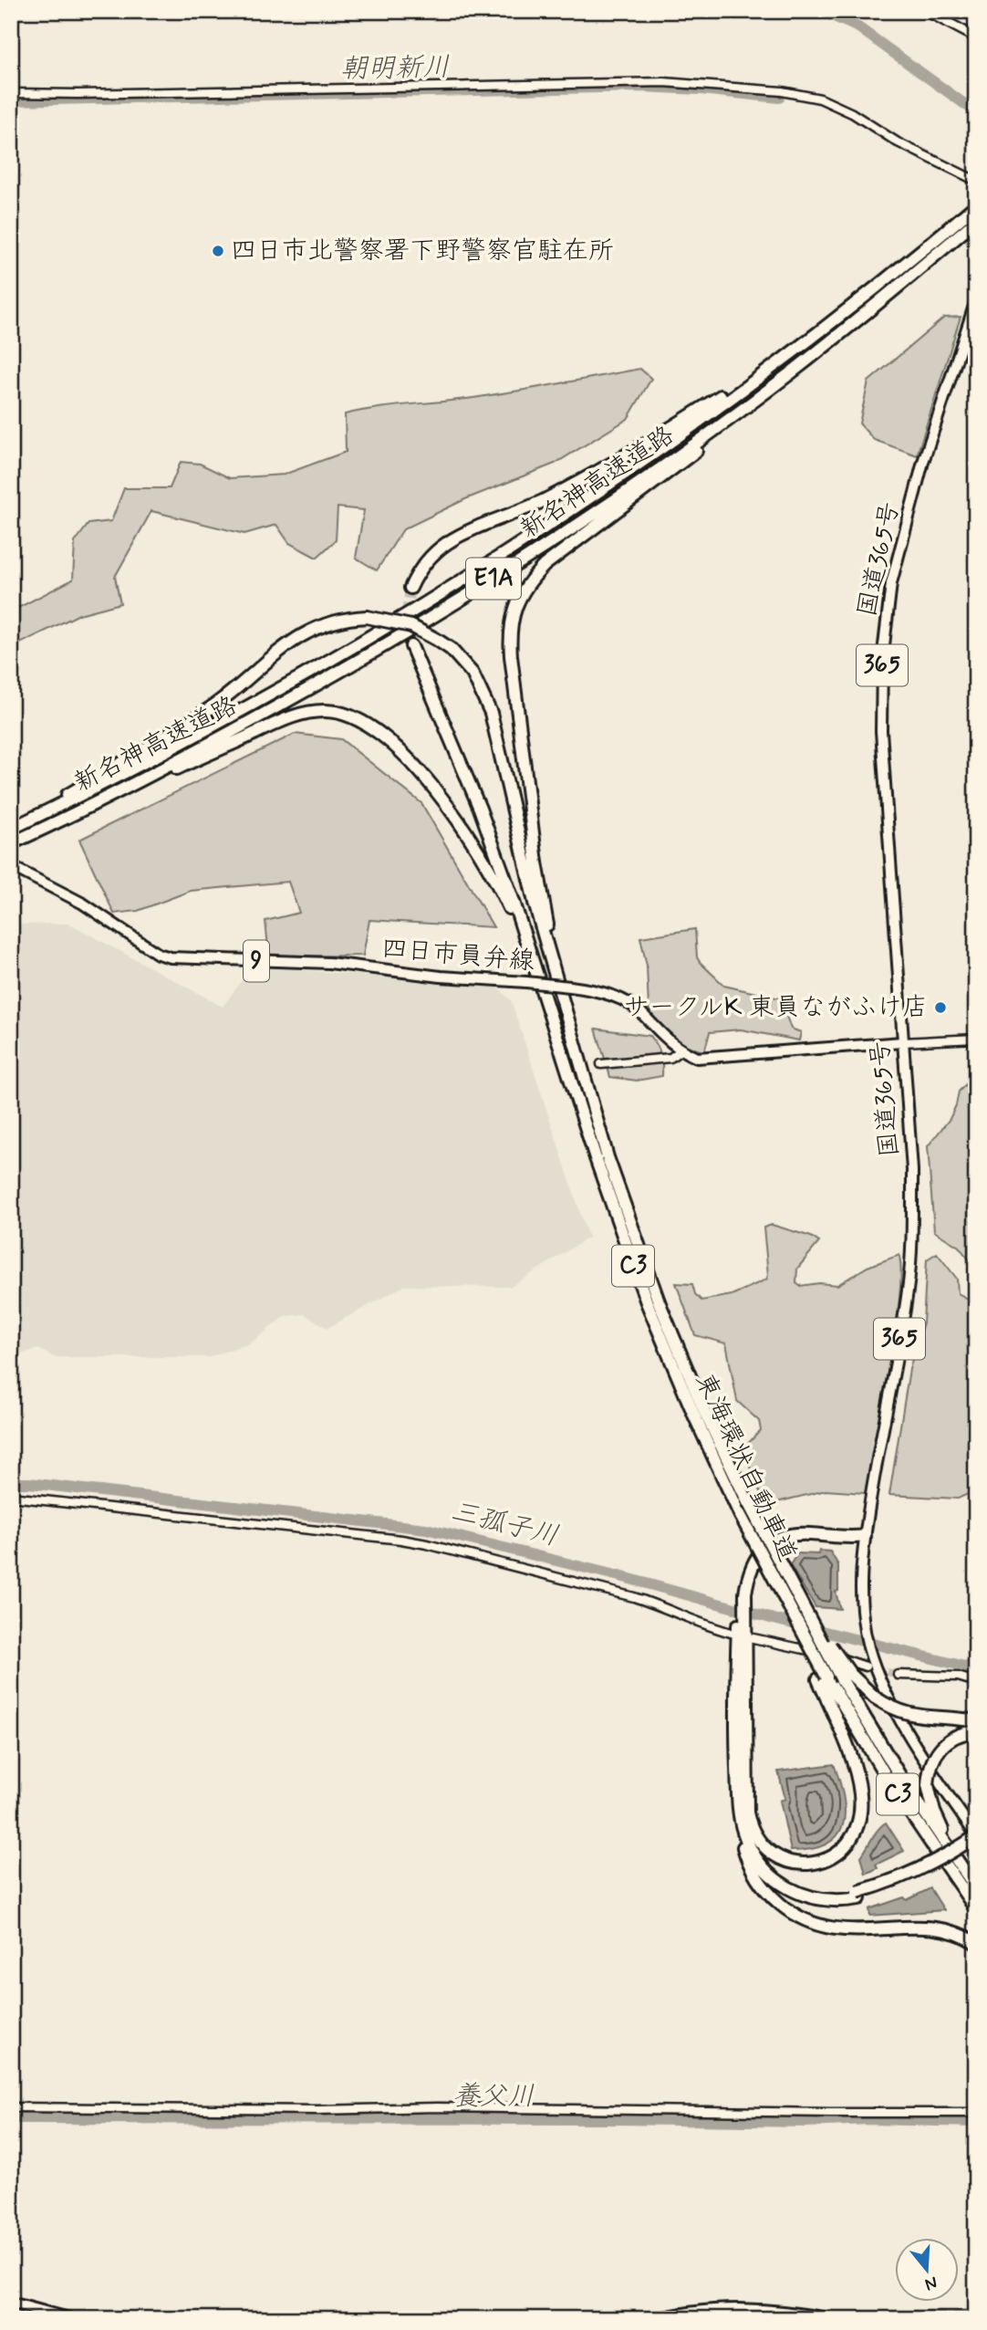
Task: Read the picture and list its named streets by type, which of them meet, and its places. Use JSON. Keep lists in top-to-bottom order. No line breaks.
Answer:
{"streets":{"highway":["新名神高速道路","E1A","C3","東海環状自動車道"],"main road":["国道365号","365","四日市員弁線","9"]},"crossings":[["国道365号","四日市員弁線"],["C3","東海環状自動車道"]],"water":["朝明新川","三孤子川","養父川"],"places":["四日市北警察署下野警察官駐在所","サークルK 東員ながふけ店"],"north":"bottom"}
